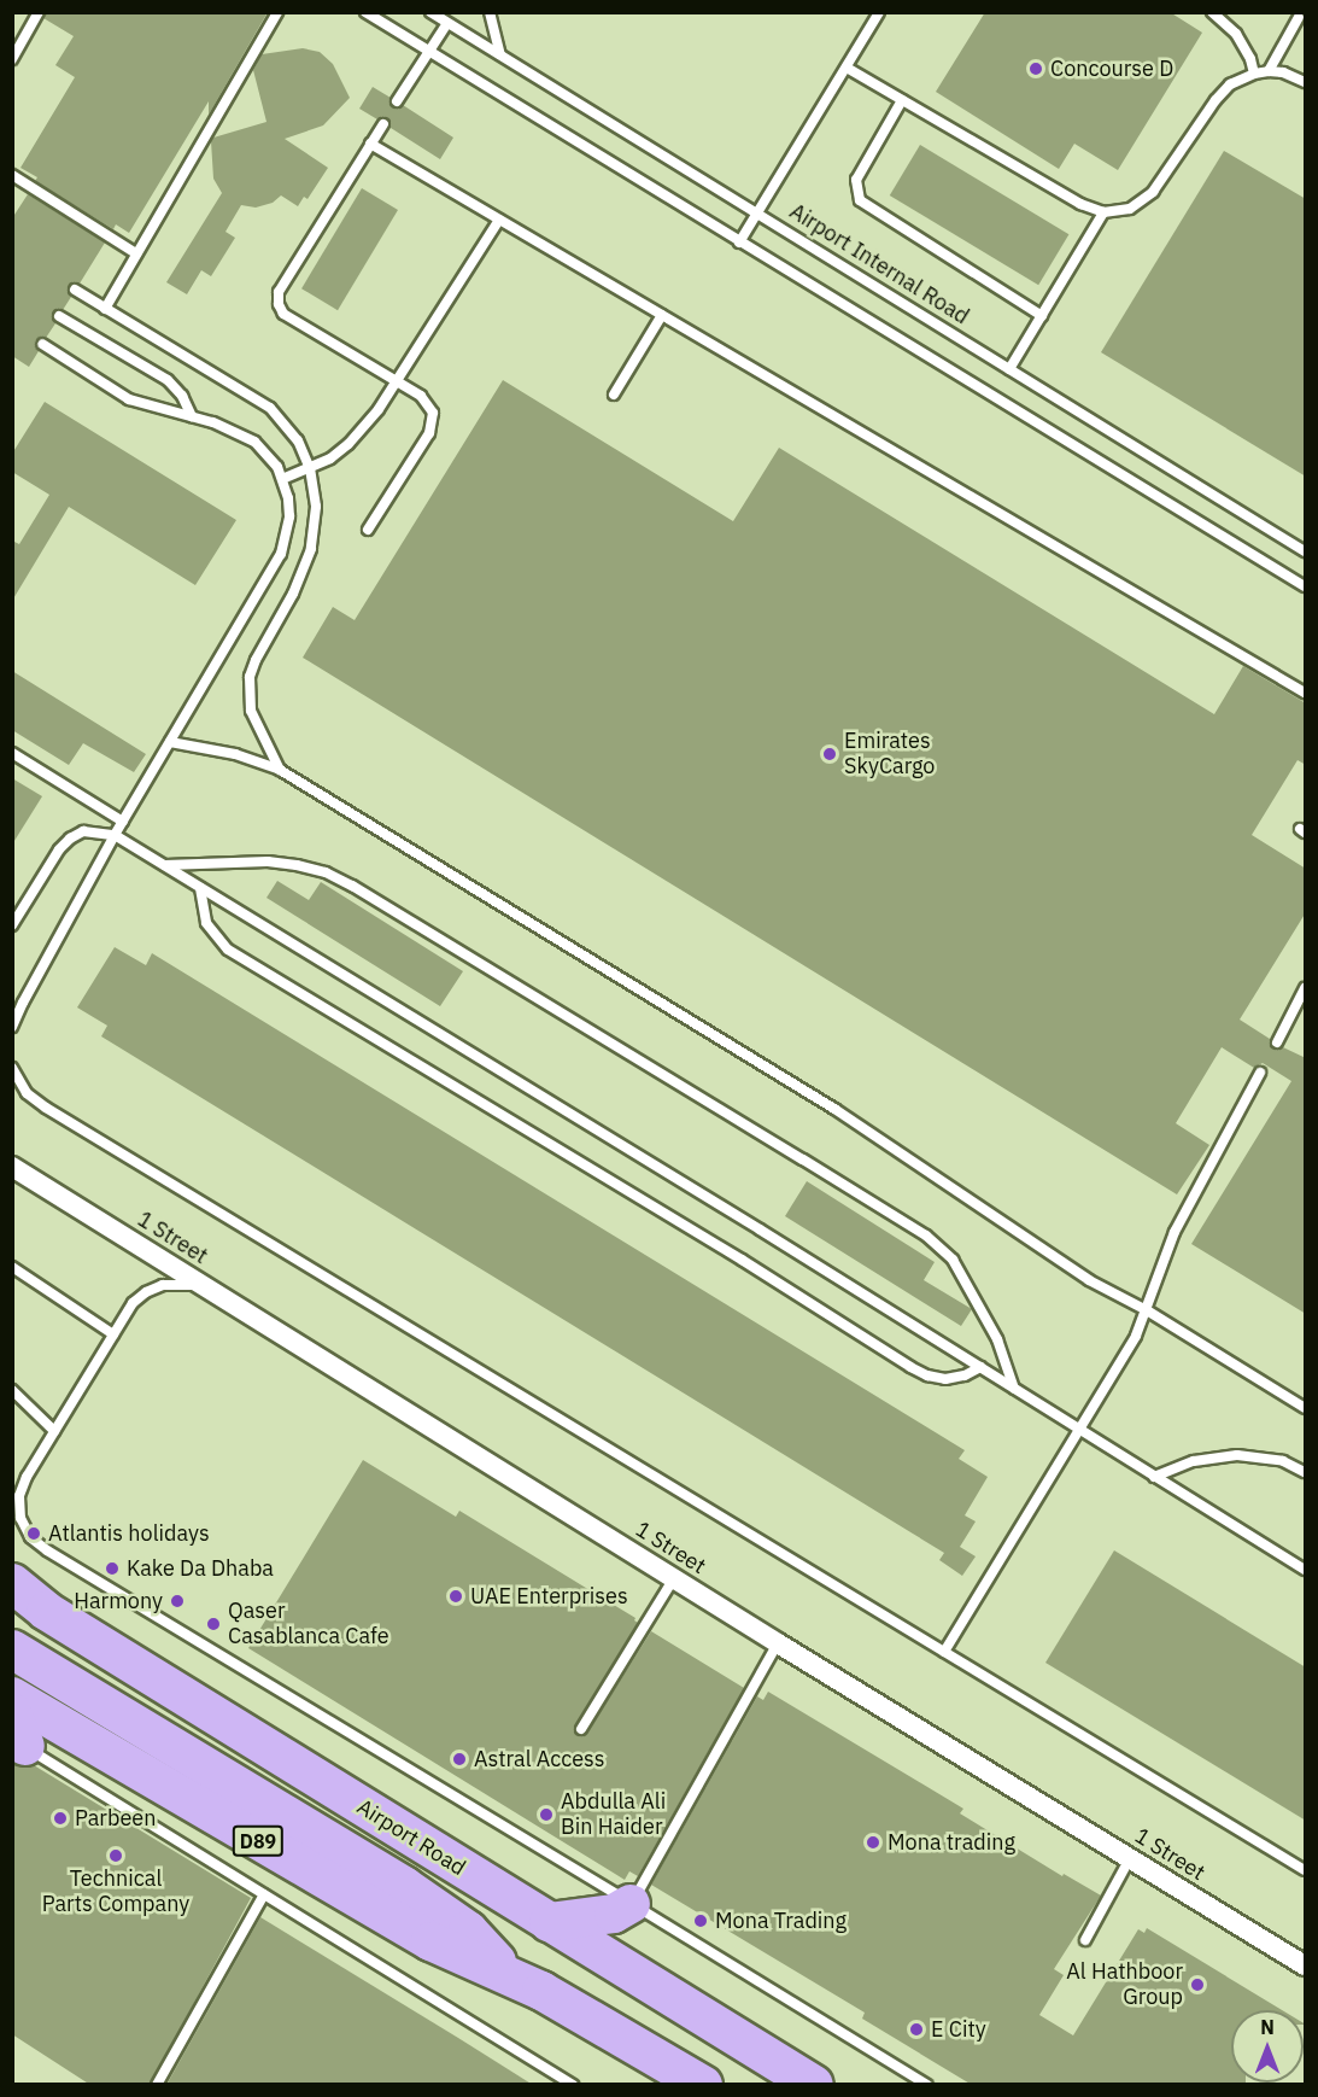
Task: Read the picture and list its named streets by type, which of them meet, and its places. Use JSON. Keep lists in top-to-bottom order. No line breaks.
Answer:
{"streets":{"highway":["Airport Road","D89"],"street":["1 Street"],"lane":["Airport Internal Road"]},"places":["Concourse D","Emirates SkyCargo","Atlantis holidays","Kake Da Dhaba","UAE Enterprises","Harmony","Qaser Casablanca Cafe","Astral Access","Abdulla Ali Bin Haider","Parbeen","Mona trading","Technical Parts Company","Mona Trading","Al Hathboor Group","E City"],"north":"top"}
